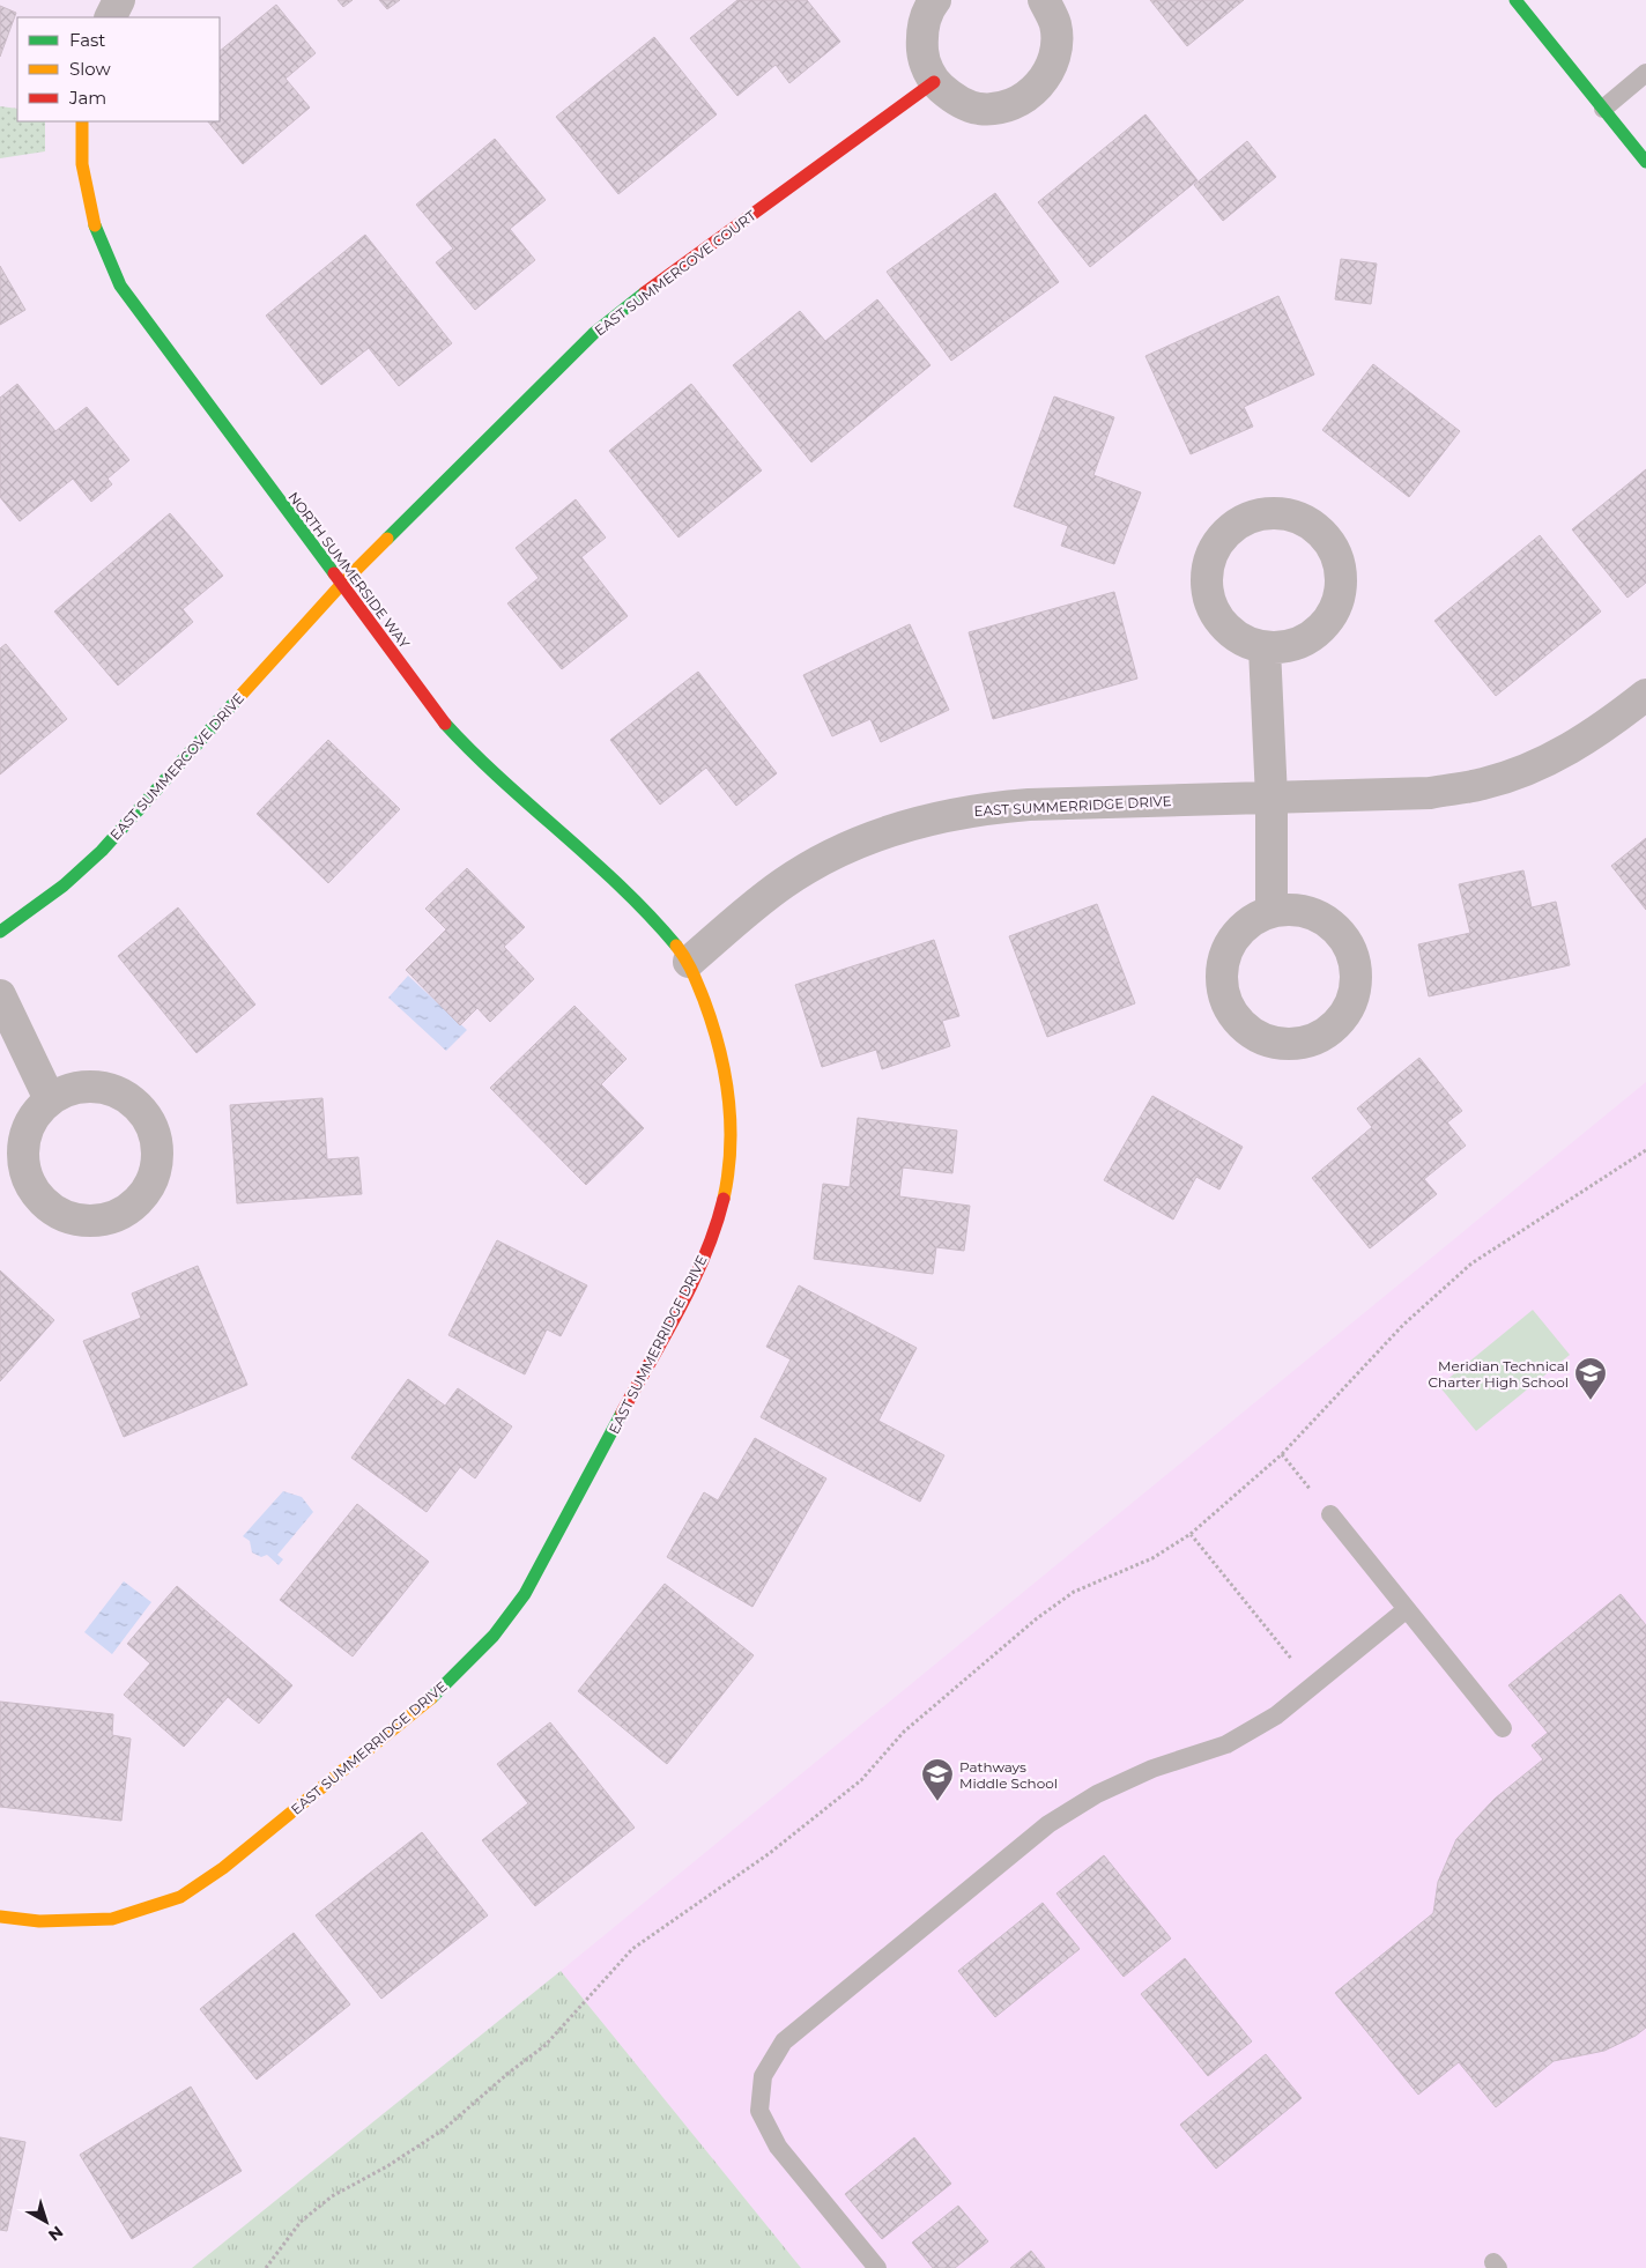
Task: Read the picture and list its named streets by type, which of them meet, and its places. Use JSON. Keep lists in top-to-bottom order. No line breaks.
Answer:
{"streets":{"street":["EAST SUMMERCOVE COURT","NORTH SUMMERSIDE WAY","EAST SUMMERCOVE DRIVE","EAST SUMMERRIDGE DRIVE"]},"crossings":[["EAST SUMMERCOVE COURT","NORTH SUMMERSIDE WAY"],["EAST SUMMERCOVE COURT","EAST SUMMERCOVE DRIVE"],["NORTH SUMMERSIDE WAY","EAST SUMMERCOVE DRIVE"],["NORTH SUMMERSIDE WAY","EAST SUMMERRIDGE DRIVE"]],"places":{"school or university":["Meridian Technical Charter High School","Pathways Middle School"]},"legend":["Fast","Slow","Jam"],"north":"bottom right"}
